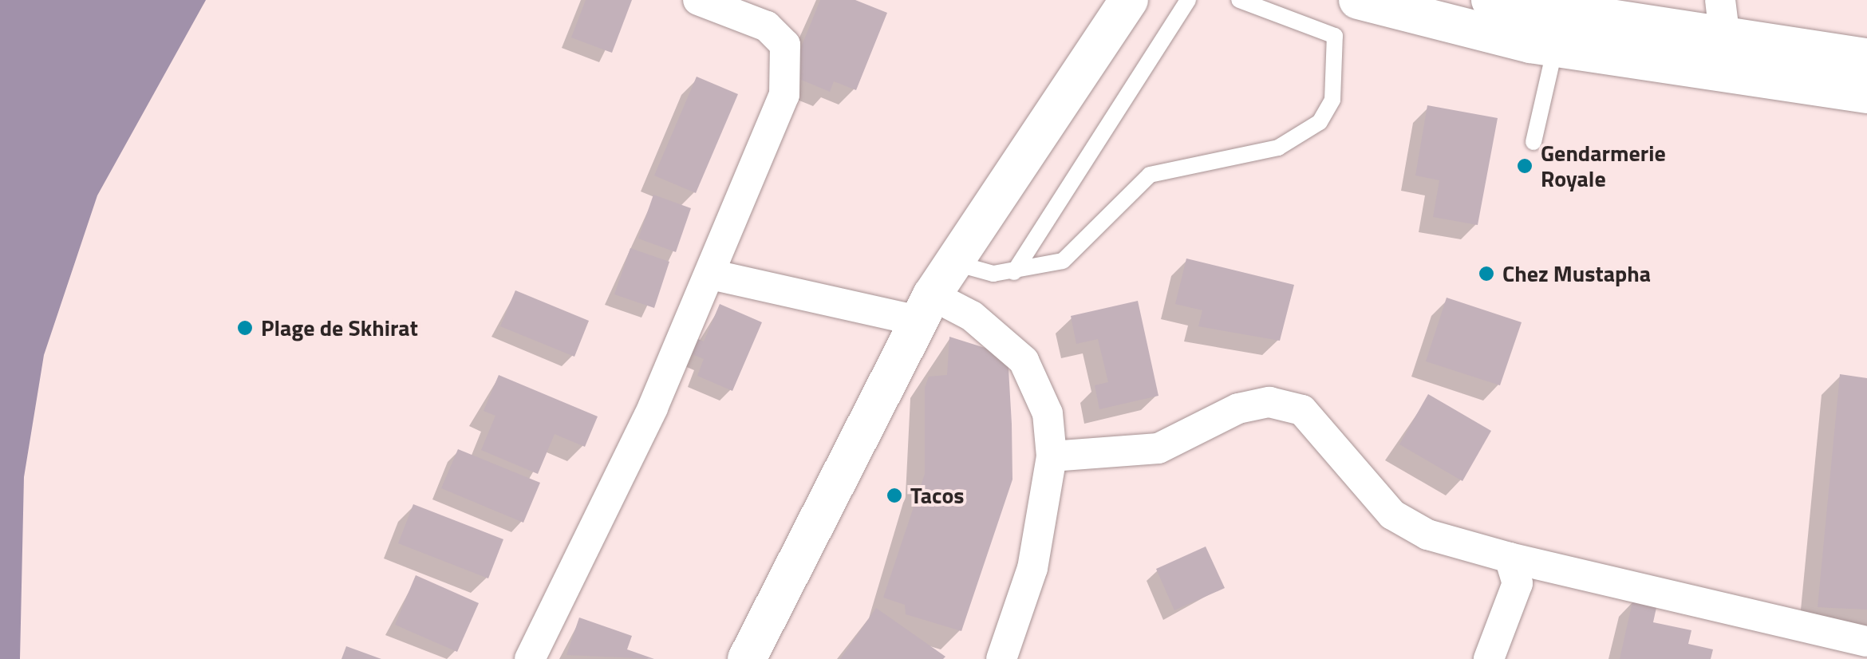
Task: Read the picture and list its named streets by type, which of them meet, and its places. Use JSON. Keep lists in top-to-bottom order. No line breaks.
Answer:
{"places":["Gendarmerie Royale","Chez Mustapha","Plage de Skhirat","Tacos"]}
